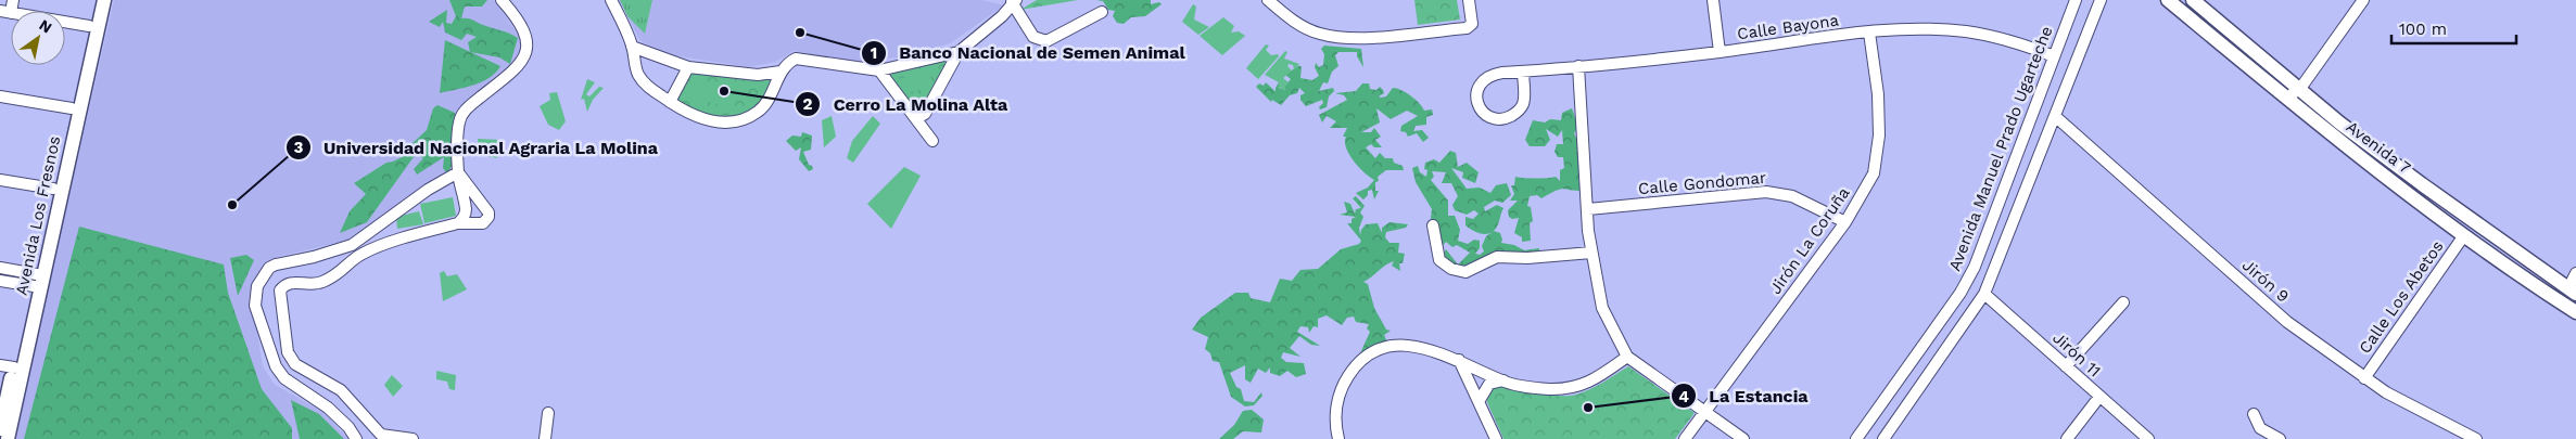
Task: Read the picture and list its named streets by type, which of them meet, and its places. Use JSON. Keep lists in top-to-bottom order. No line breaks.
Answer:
{"streets":{"main road":["Avenida 7","Avenida Los Fresnos"],"street":["Calle Bayona","Avenida Manuel Prado Ugarteche","Calle Gondomar","Jirón La Coruña","Jirón 9","Calle Los Abetos","Jirón 11"]},"crossings":[["Calle Bayona","Avenida Manuel Prado Ugarteche"],["Calle Bayona","Jirón La Coruña"],["Avenida 7","Calle Los Abetos"],["Calle Gondomar","Jirón La Coruña"],["Jirón 9","Calle Los Abetos"]],"places":["Banco Nacional de Semen Animal","Cerro La Molina Alta","Universidad Nacional Agraria La Molina","La Estancia"],"scale_bar":"100 m","north":"top right"}
